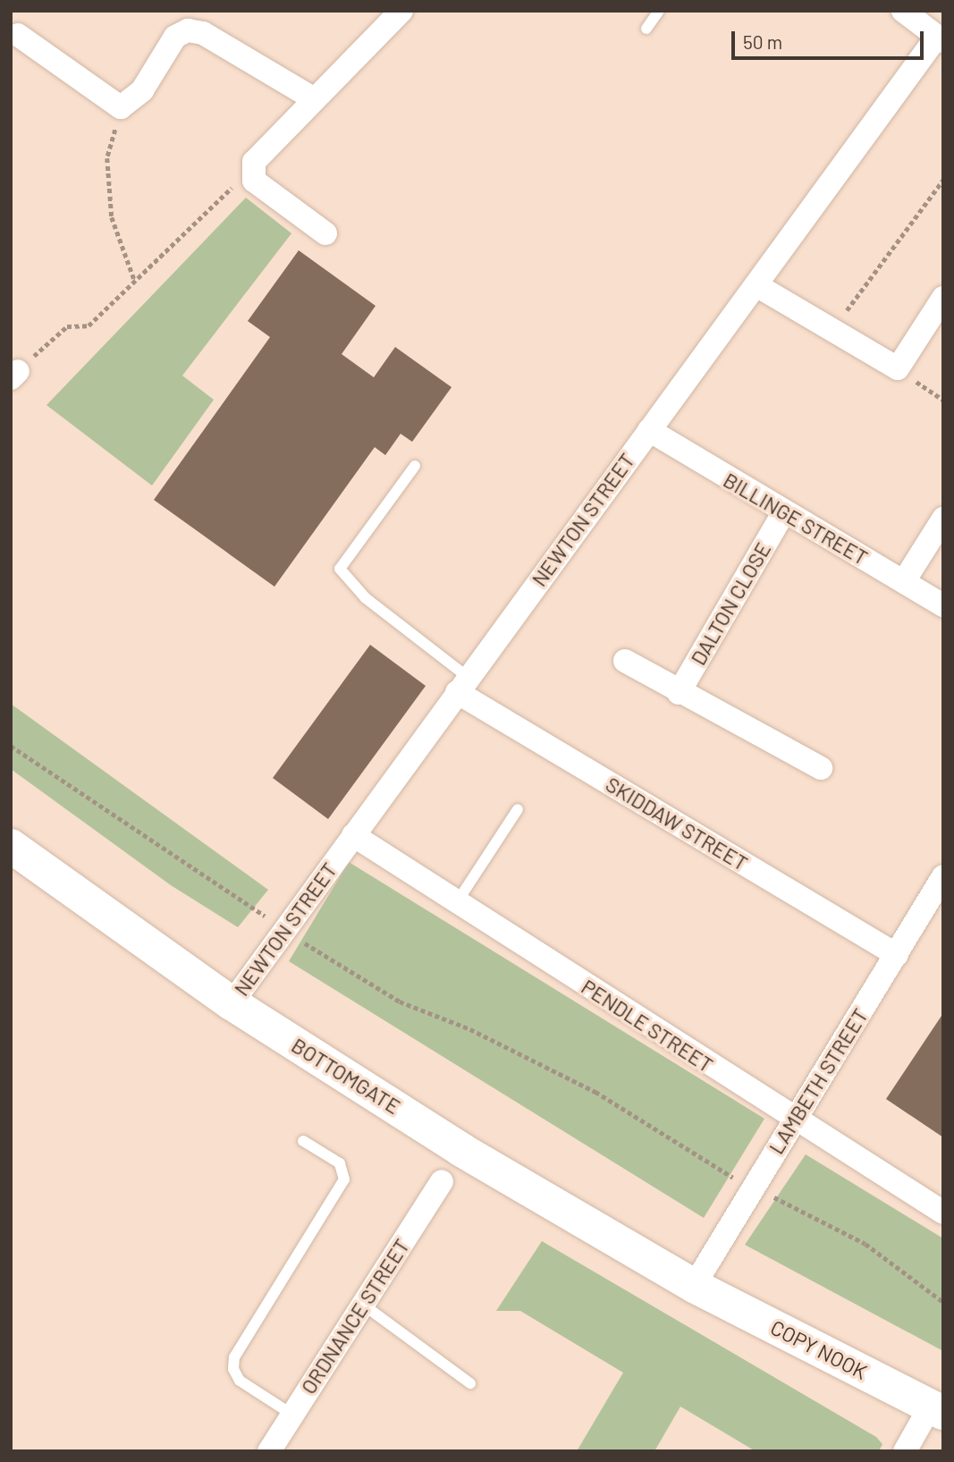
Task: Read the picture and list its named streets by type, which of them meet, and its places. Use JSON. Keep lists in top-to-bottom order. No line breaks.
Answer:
{"streets":{"highway":["BOTTOMGATE","COPY NOOK"],"street":["BILLINGE STREET","NEWTON STREET","DALTON CLOSE","SKIDDAW STREET","PENDLE STREET","LAMBETH STREET","ORDNANCE STREET"]},"crossings":[["BILLINGE STREET","NEWTON STREET"],["BILLINGE STREET","DALTON CLOSE"],["NEWTON STREET","SKIDDAW STREET"],["NEWTON STREET","PENDLE STREET"],["NEWTON STREET","BOTTOMGATE"],["SKIDDAW STREET","LAMBETH STREET"],["PENDLE STREET","LAMBETH STREET"],["BOTTOMGATE","LAMBETH STREET"],["BOTTOMGATE","COPY NOOK"],["LAMBETH STREET","COPY NOOK"]],"scale_bar":"50 m"}
